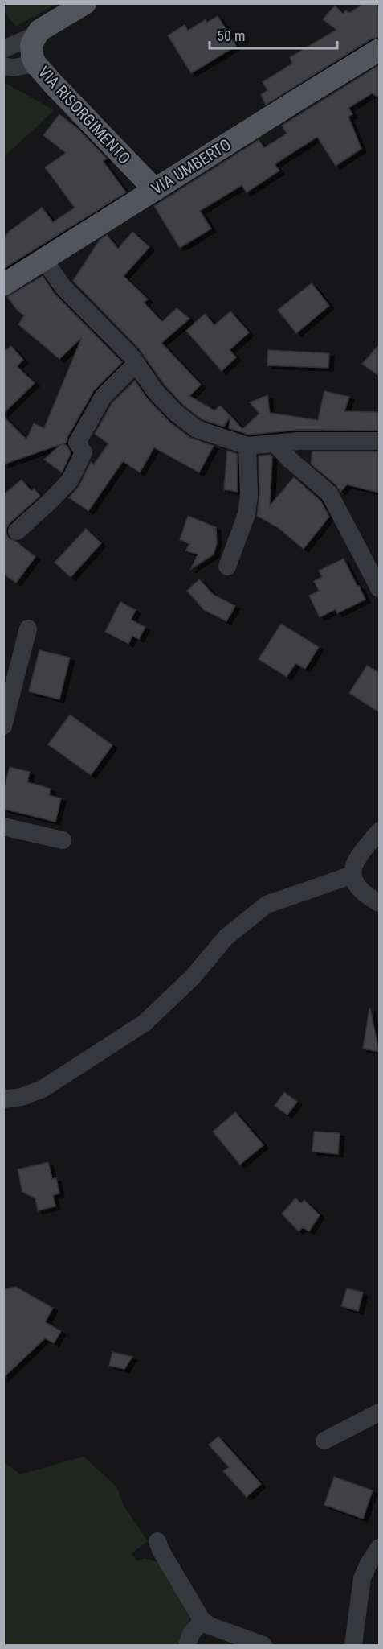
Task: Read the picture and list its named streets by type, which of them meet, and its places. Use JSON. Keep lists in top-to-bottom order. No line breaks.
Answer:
{"streets":{"main road":["VIA RISORGIMENTO","VIA UMBERTO"]},"crossings":[["VIA RISORGIMENTO","VIA UMBERTO"]],"scale_bar":"50 m"}
